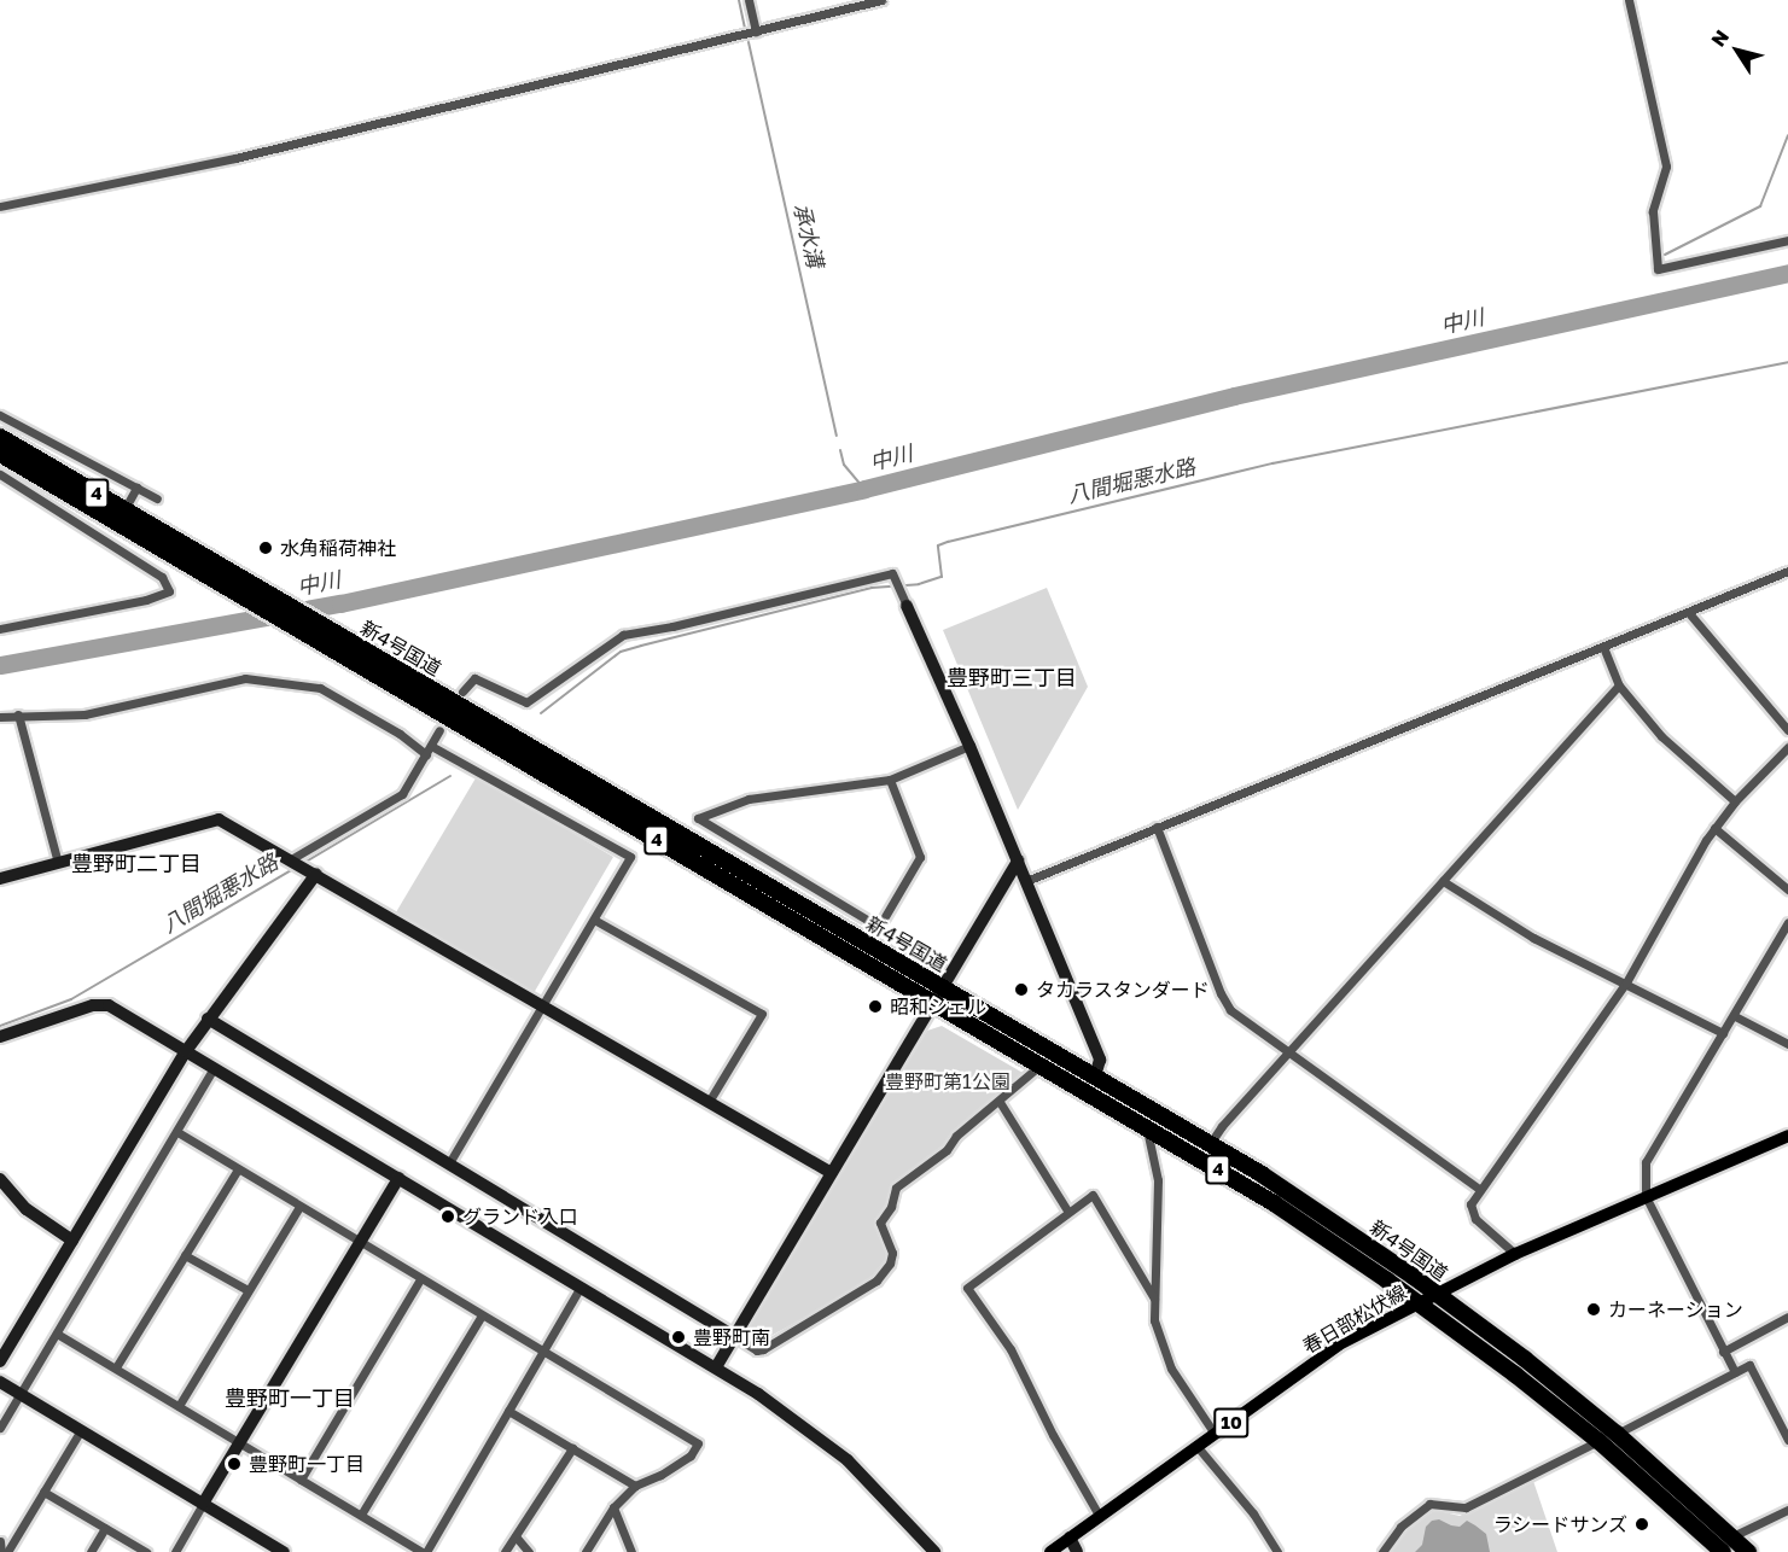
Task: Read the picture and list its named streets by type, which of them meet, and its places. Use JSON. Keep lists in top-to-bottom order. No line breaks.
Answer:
{"streets":{"highway":["4","新4号国道"],"main road":["春日部松伏線","10"]},"crossings":[["新4号国道","春日部松伏線"]],"districts":["豊野町三丁目","豊野町二丁目","豊野町一丁目"],"water":["承水溝","中川","八間堀悪水路"],"parks":["豊野町第1公園"],"places":["水角稲荷神社","タカラスタンダード","昭和シェル","グランド入口","カーネーション","豊野町南","豊野町一丁目","ラシードサンズ"],"north":"top left"}
